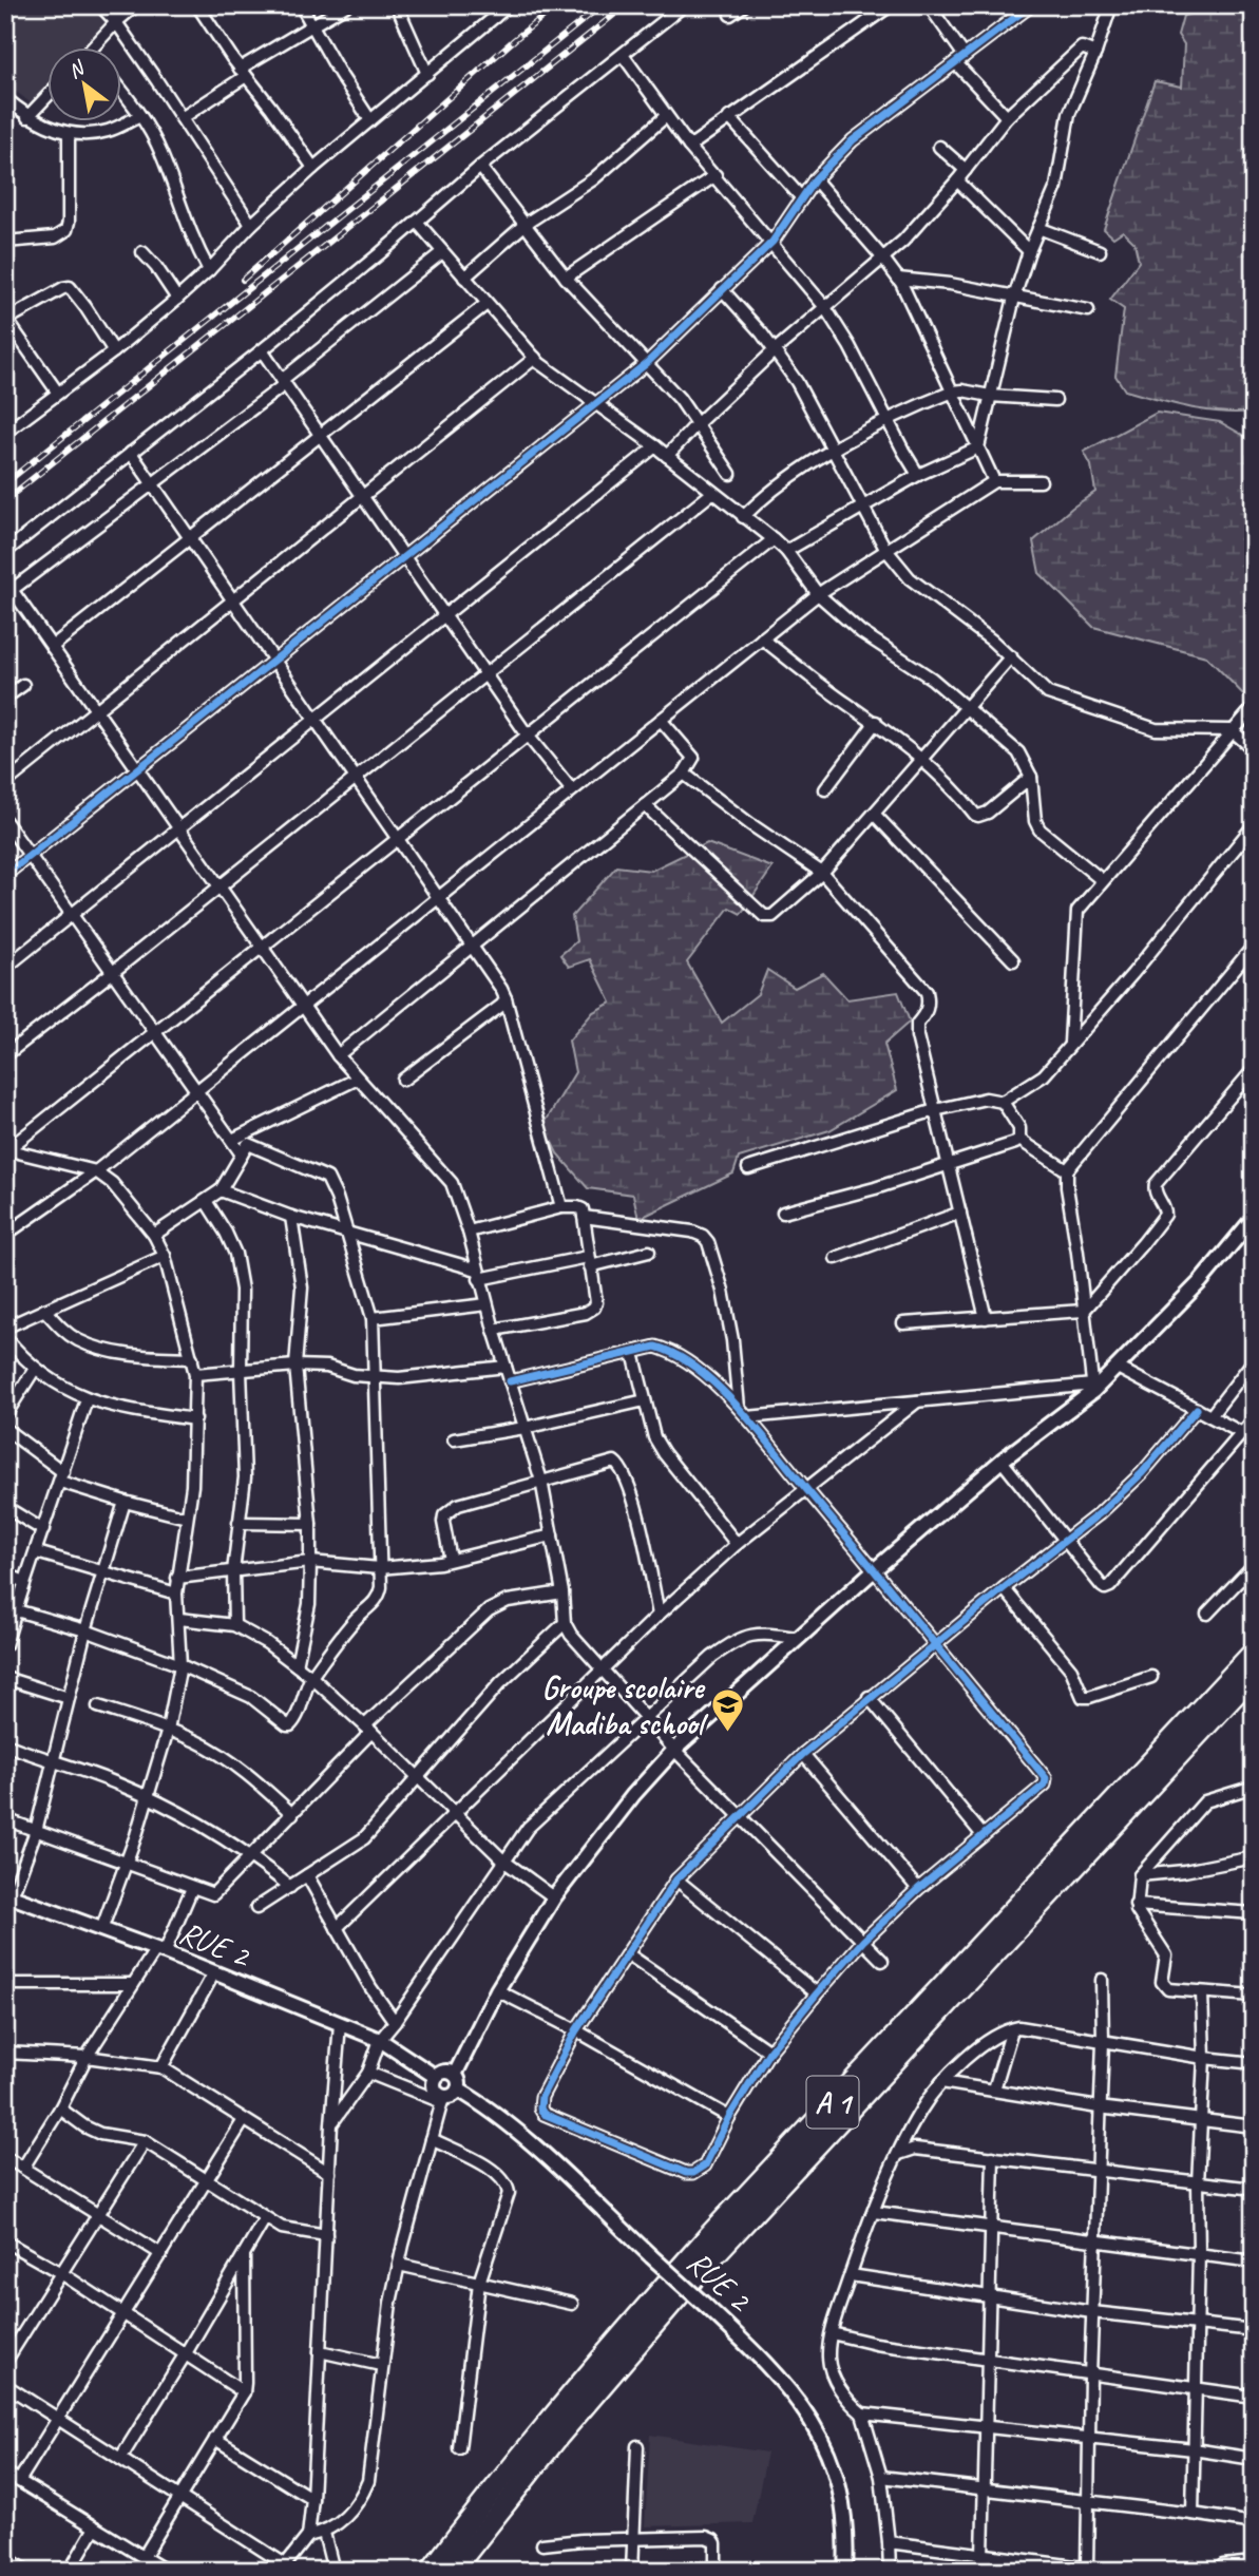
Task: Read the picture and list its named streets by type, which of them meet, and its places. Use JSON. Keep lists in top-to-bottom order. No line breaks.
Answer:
{"streets":{"highway":["A 1"],"street":["RUE 2"]},"places":{"school or university":["Groupe scolaire Madiba school"]},"north":"top left"}
